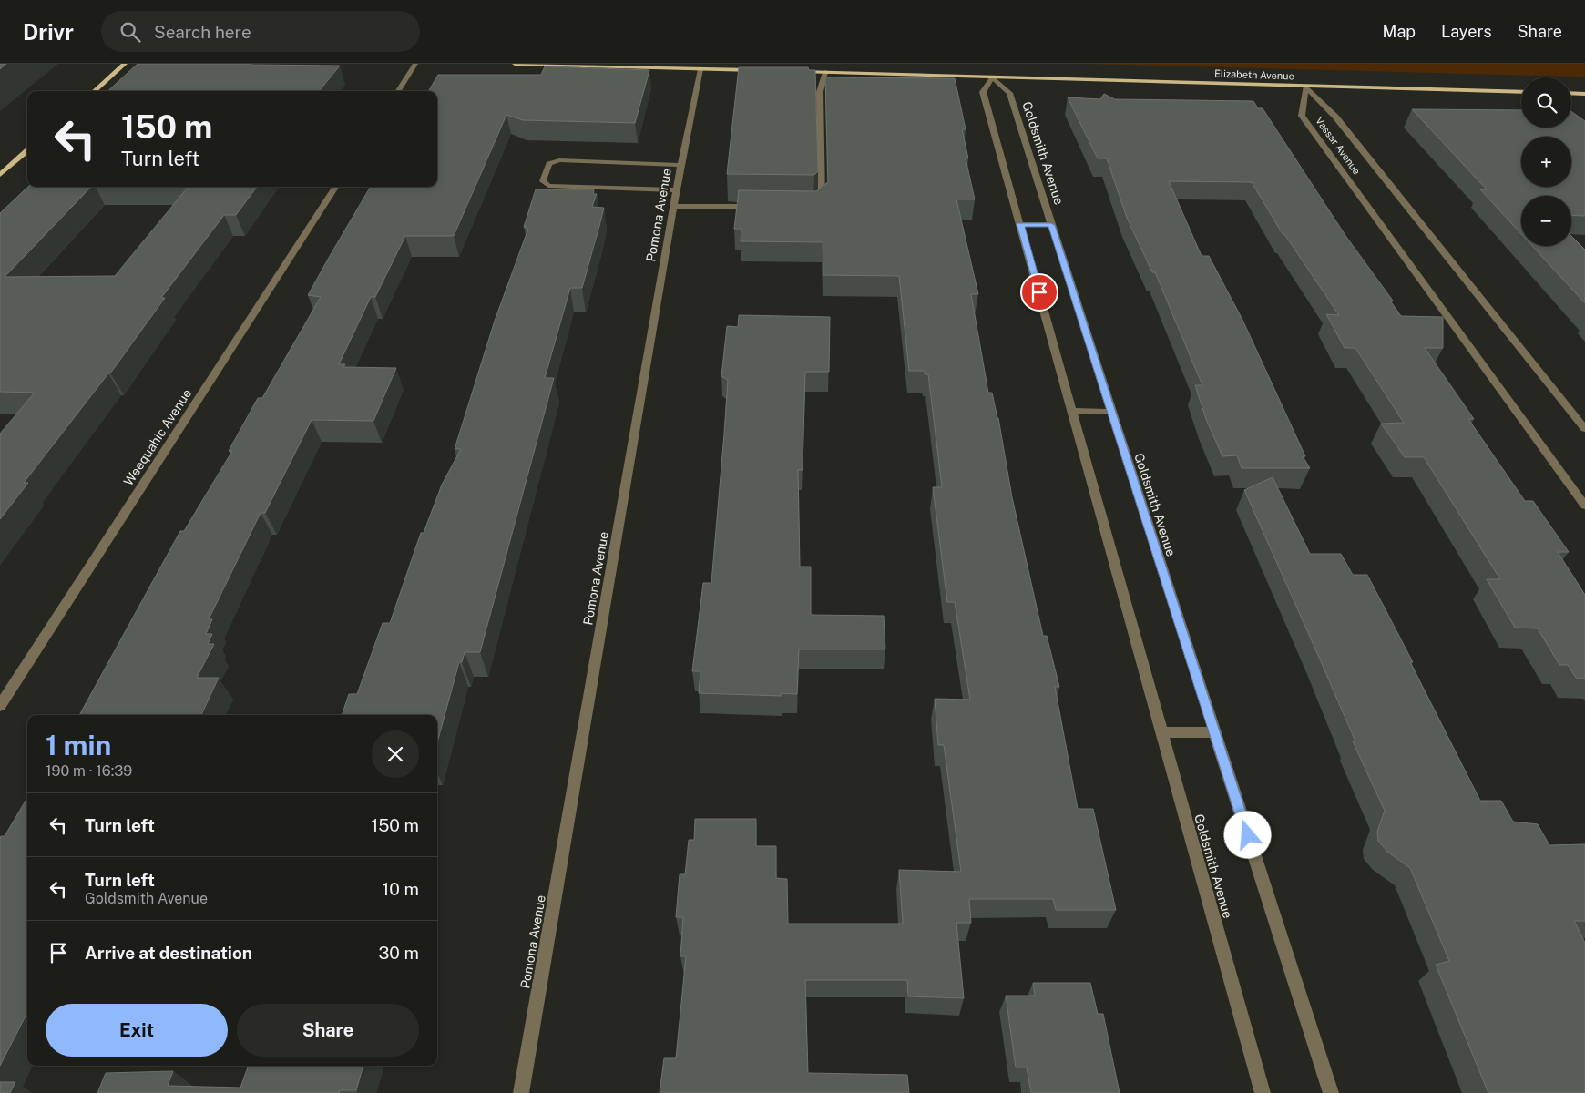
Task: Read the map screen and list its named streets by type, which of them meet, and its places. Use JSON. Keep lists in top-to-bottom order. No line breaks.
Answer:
{"streets":{"main road":["Elizabeth Avenue"],"street":["Vassar Avenue","Goldsmith Avenue","Pomona Avenue","Weequahic Avenue"]},"crossings":[["Elizabeth Avenue","Vassar Avenue"],["Elizabeth Avenue","Goldsmith Avenue"]],"page":{"header":"Drivr","search":"Search here","nav":["Map","Layers","Share"],"map_buttons":["+","−"],"turn":["150 m","Turn left"],"heading":["1 min","190 m · 16:39"],"list":[{"name":"Turn left","value":"150 m"},{"name":"Turn left","note":"Goldsmith Avenue","value":"10 m"},{"name":"Arrive at destination","value":"30 m"}],"buttons":["Exit","Share"]}}
